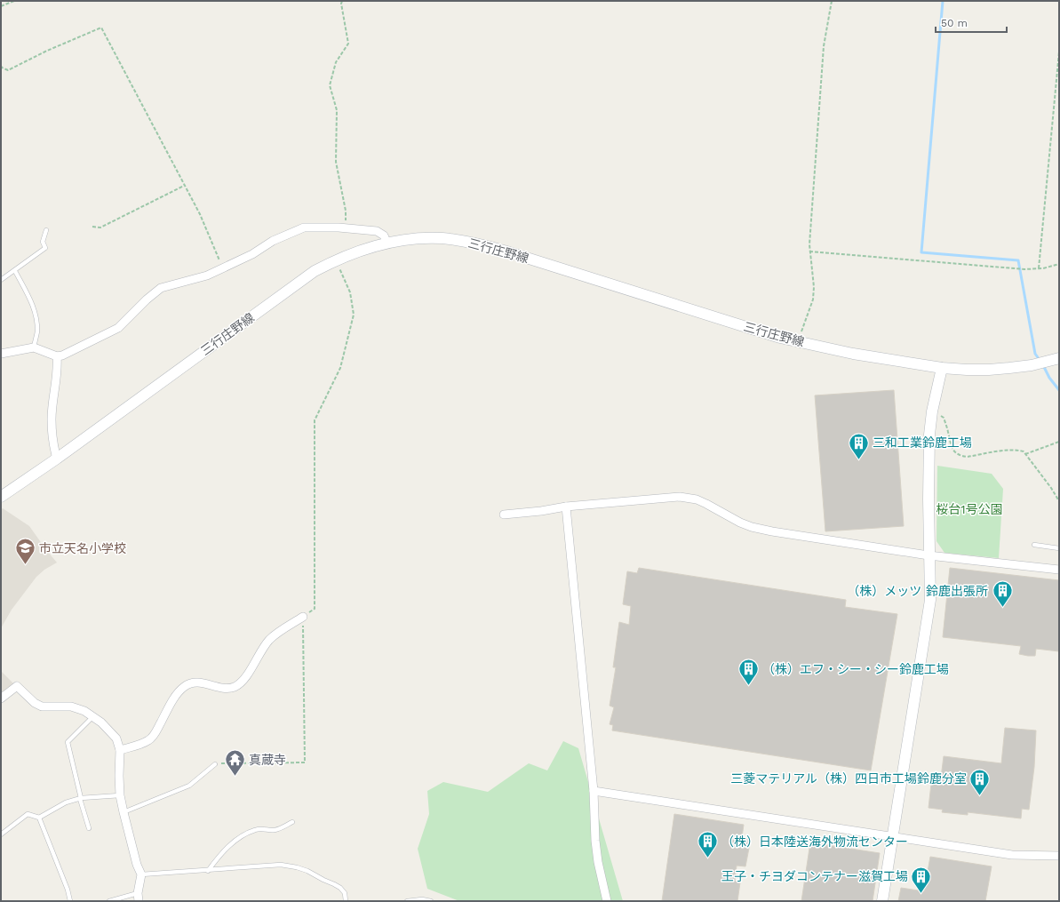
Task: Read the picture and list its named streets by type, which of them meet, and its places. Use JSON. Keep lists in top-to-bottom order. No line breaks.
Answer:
{"streets":{"main road":["三行庄野線"]},"parks":["桜台1号公園"],"places":{"building":["三和工業鈴鹿工場","（株）メッツ 鈴鹿出張所","（株）エフ・シー・シー鈴鹿工場","三菱マテリアル（株）四日市工場鈴鹿分室","（株）日本陸送海外物流センター","王子・チヨダコンテナー滋賀工場"],"school or university":["市立天名小学校"],"temple":["真蔵寺"]},"scale_bar":"50 m"}
